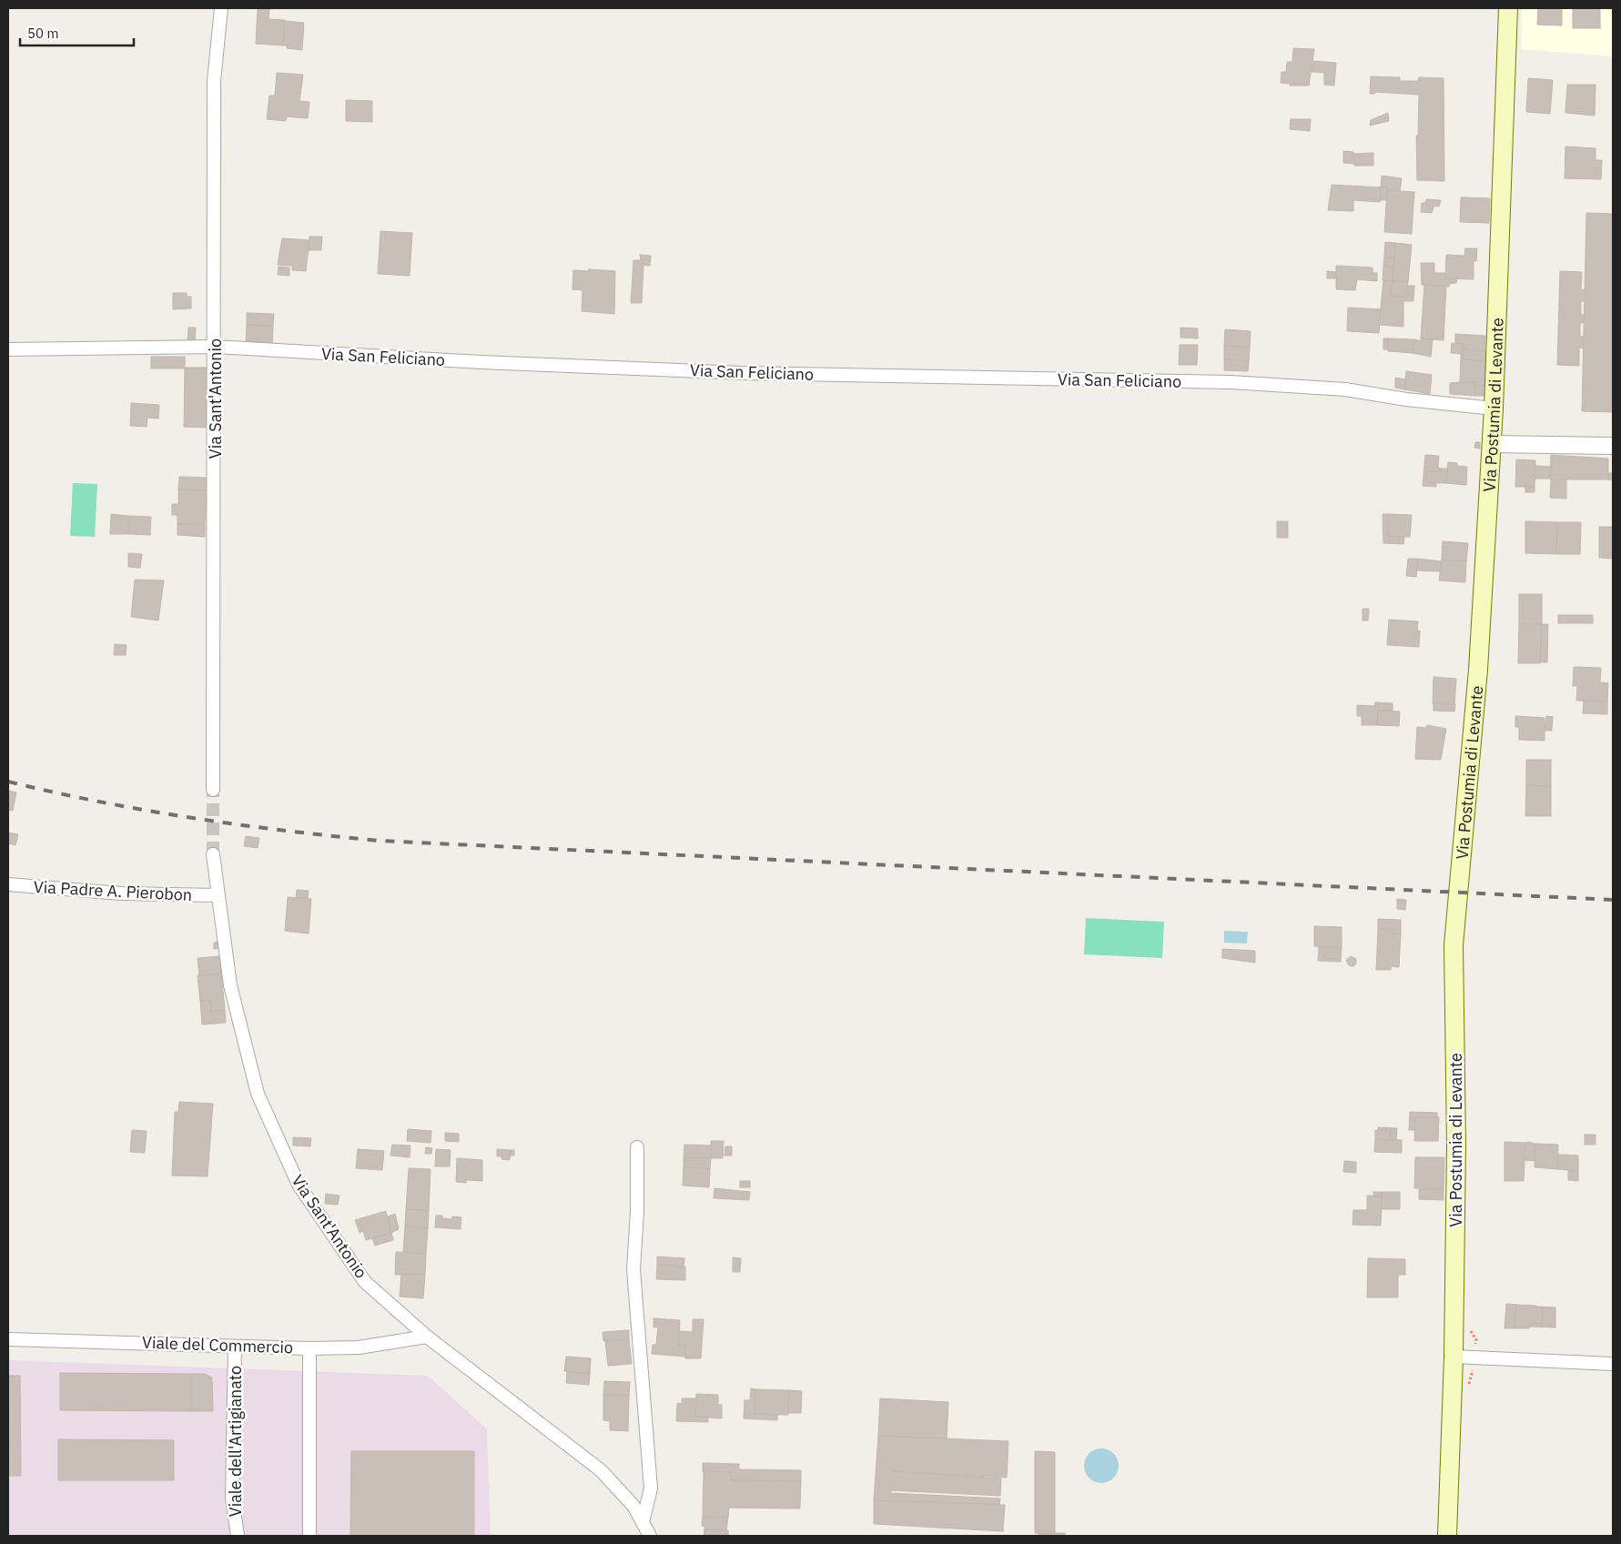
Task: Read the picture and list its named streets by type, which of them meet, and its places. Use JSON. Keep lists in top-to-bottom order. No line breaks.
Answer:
{"streets":{"main road":["Via Postumia di Levante"],"street":["Via San Feliciano","Via Sant'Antonio","Via Padre A. Pierobon","Viale del Commercio","Viale dell'Artigianato"]},"crossings":[["Via San Feliciano","Via Sant'Antonio"],["Via San Feliciano","Via Postumia di Levante"],["Via Sant'Antonio","Via Padre A. Pierobon"],["Via Sant'Antonio","Viale del Commercio"],["Viale del Commercio","Viale dell'Artigianato"]],"scale_bar":"50 m"}
